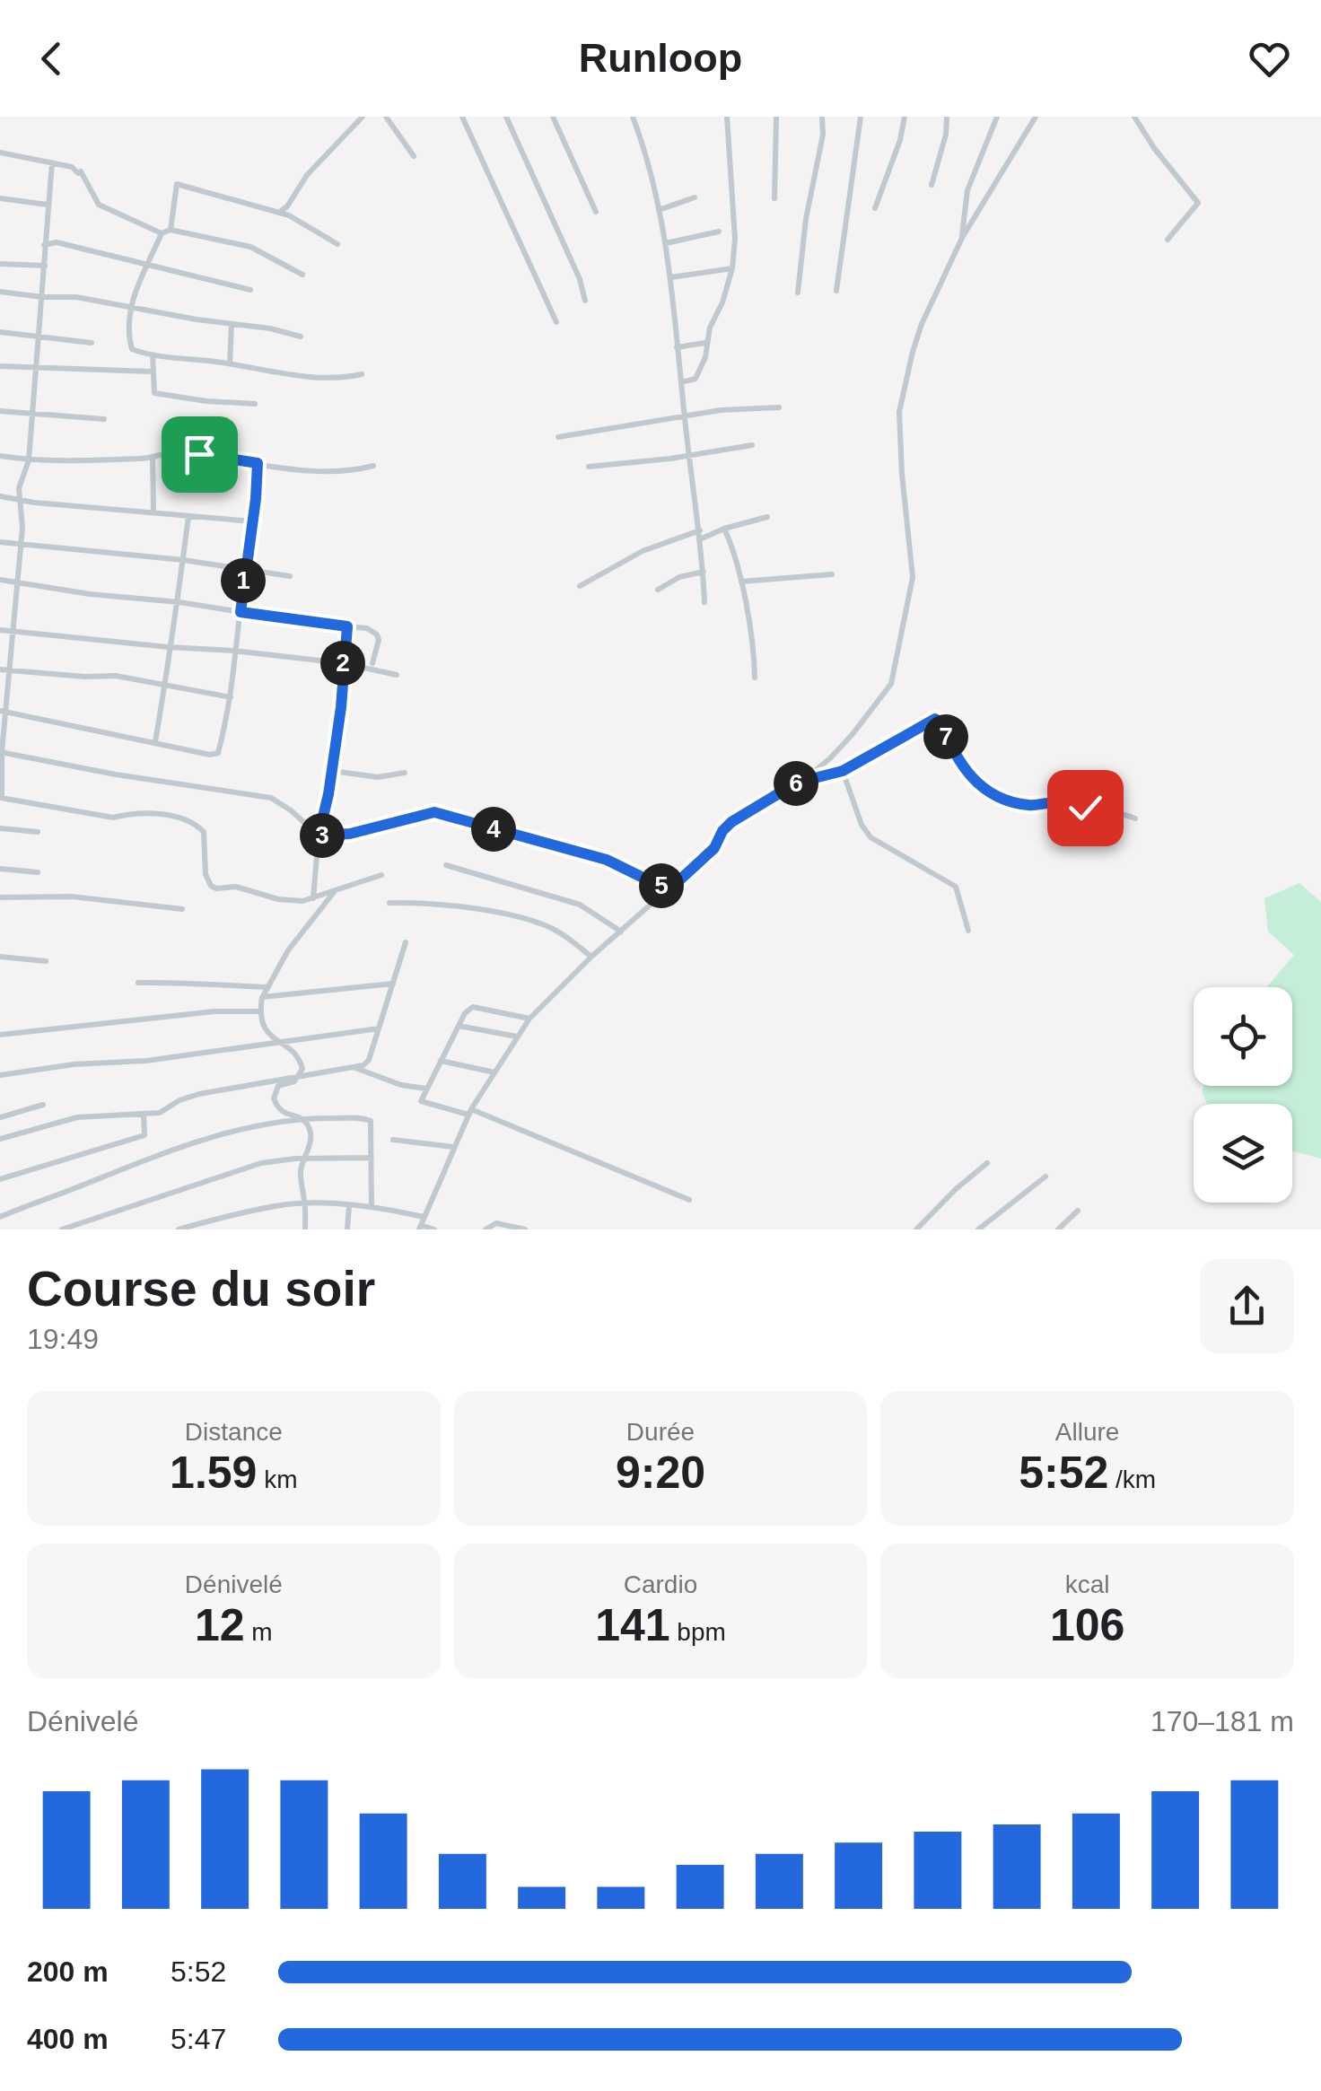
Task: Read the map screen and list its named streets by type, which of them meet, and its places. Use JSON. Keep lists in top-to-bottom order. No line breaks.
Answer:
{"page":{"header":"Runloop","pins":["1","2","7","6","4","3","5"],"heading":["Course du soir","19:49"],"stats":[["Distance","1.59 km"],["Durée","9:20"],["Allure","5:52 /km"],["Dénivelé","12 m"],["Cardio","141 bpm"],["kcal","106"]],"chart":["Dénivelé","170–181 m"],"list":[{"name":"200 m","note":"5:52"},{"name":"400 m","note":"5:47"}]}}
